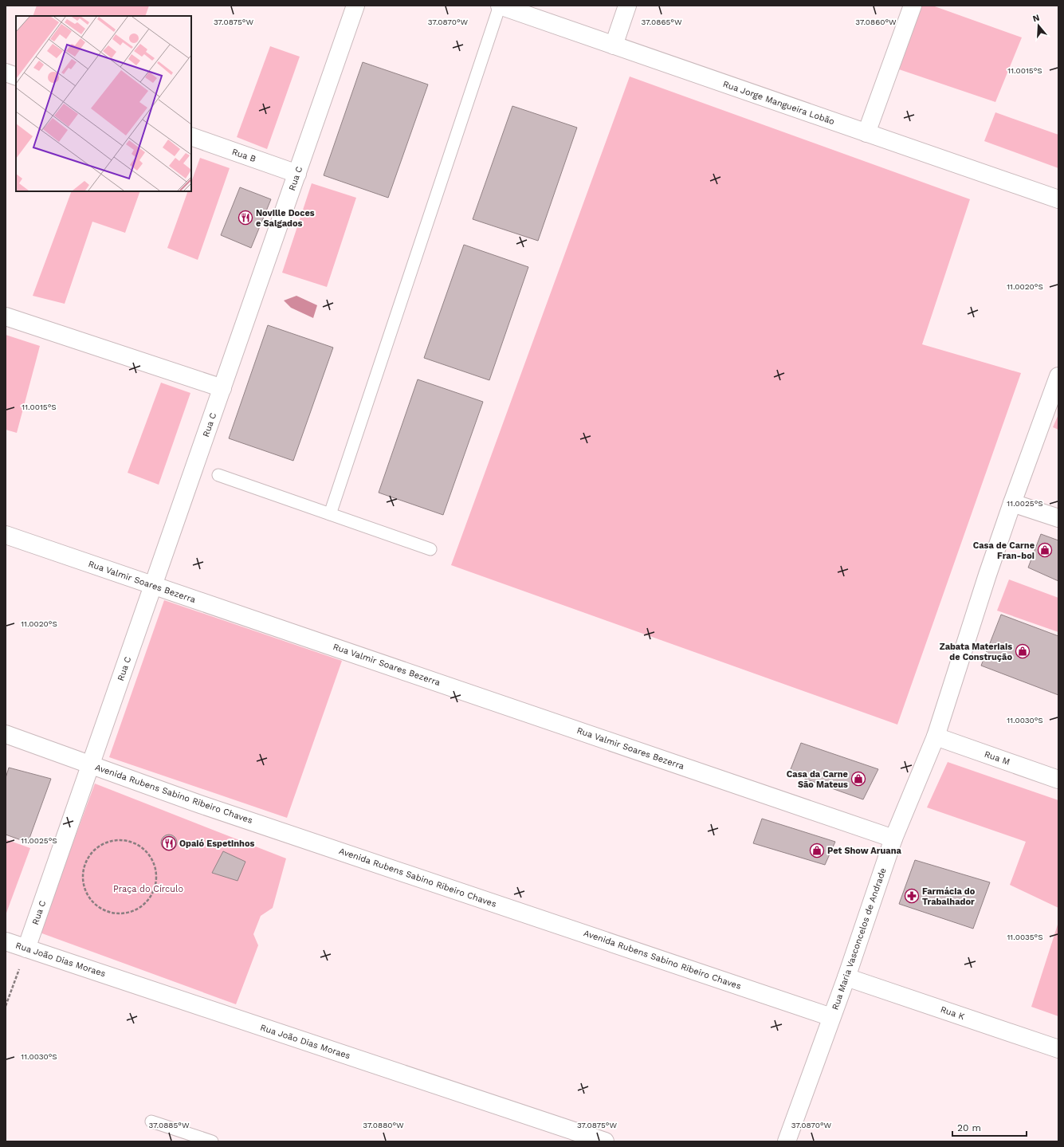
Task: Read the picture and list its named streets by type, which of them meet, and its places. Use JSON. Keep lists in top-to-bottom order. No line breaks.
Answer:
{"streets":{"street":["Rua Jorge Mangueira Lobão","Rua B","Rua C","Rua Valmir Soares Bezerra","Rua M","Avenida Rubens Sabino Ribeiro Chaves","Rua Maria Vasconcelos de Andrade","Rua João Dias Moraes","Rua K"]},"crossings":[["Rua B","Rua C"],["Rua C","Rua Valmir Soares Bezerra"],["Rua C","Avenida Rubens Sabino Ribeiro Chaves"],["Rua C","Rua João Dias Moraes"],["Rua Valmir Soares Bezerra","Rua Maria Vasconcelos de Andrade"],["Rua M","Rua Maria Vasconcelos de Andrade"],["Avenida Rubens Sabino Ribeiro Chaves","Rua Maria Vasconcelos de Andrade"],["Rua Maria Vasconcelos de Andrade","Rua K"]],"parks":["Praça do Círculo"],"places":{"restaurant":["Noville Doces e Salgados","Opaió Espetinhos"],"shop":["Casa de Carne Fran-boi","Zabata Materiais de Construção","Casa da Carne São Mateus","Pet Show Aruana"],"pharmacy":["Farmácia do Trabalhador"]},"scale_bar":"20 m","north":"top","coordinates":["37.0875°W","37.0870°W","37.0865°W","37.0860°W","11.0015°S","11.0020°S","11.0025°S","11.0030°S","11.0035°S","37.0885°W","37.0880°W"]}
